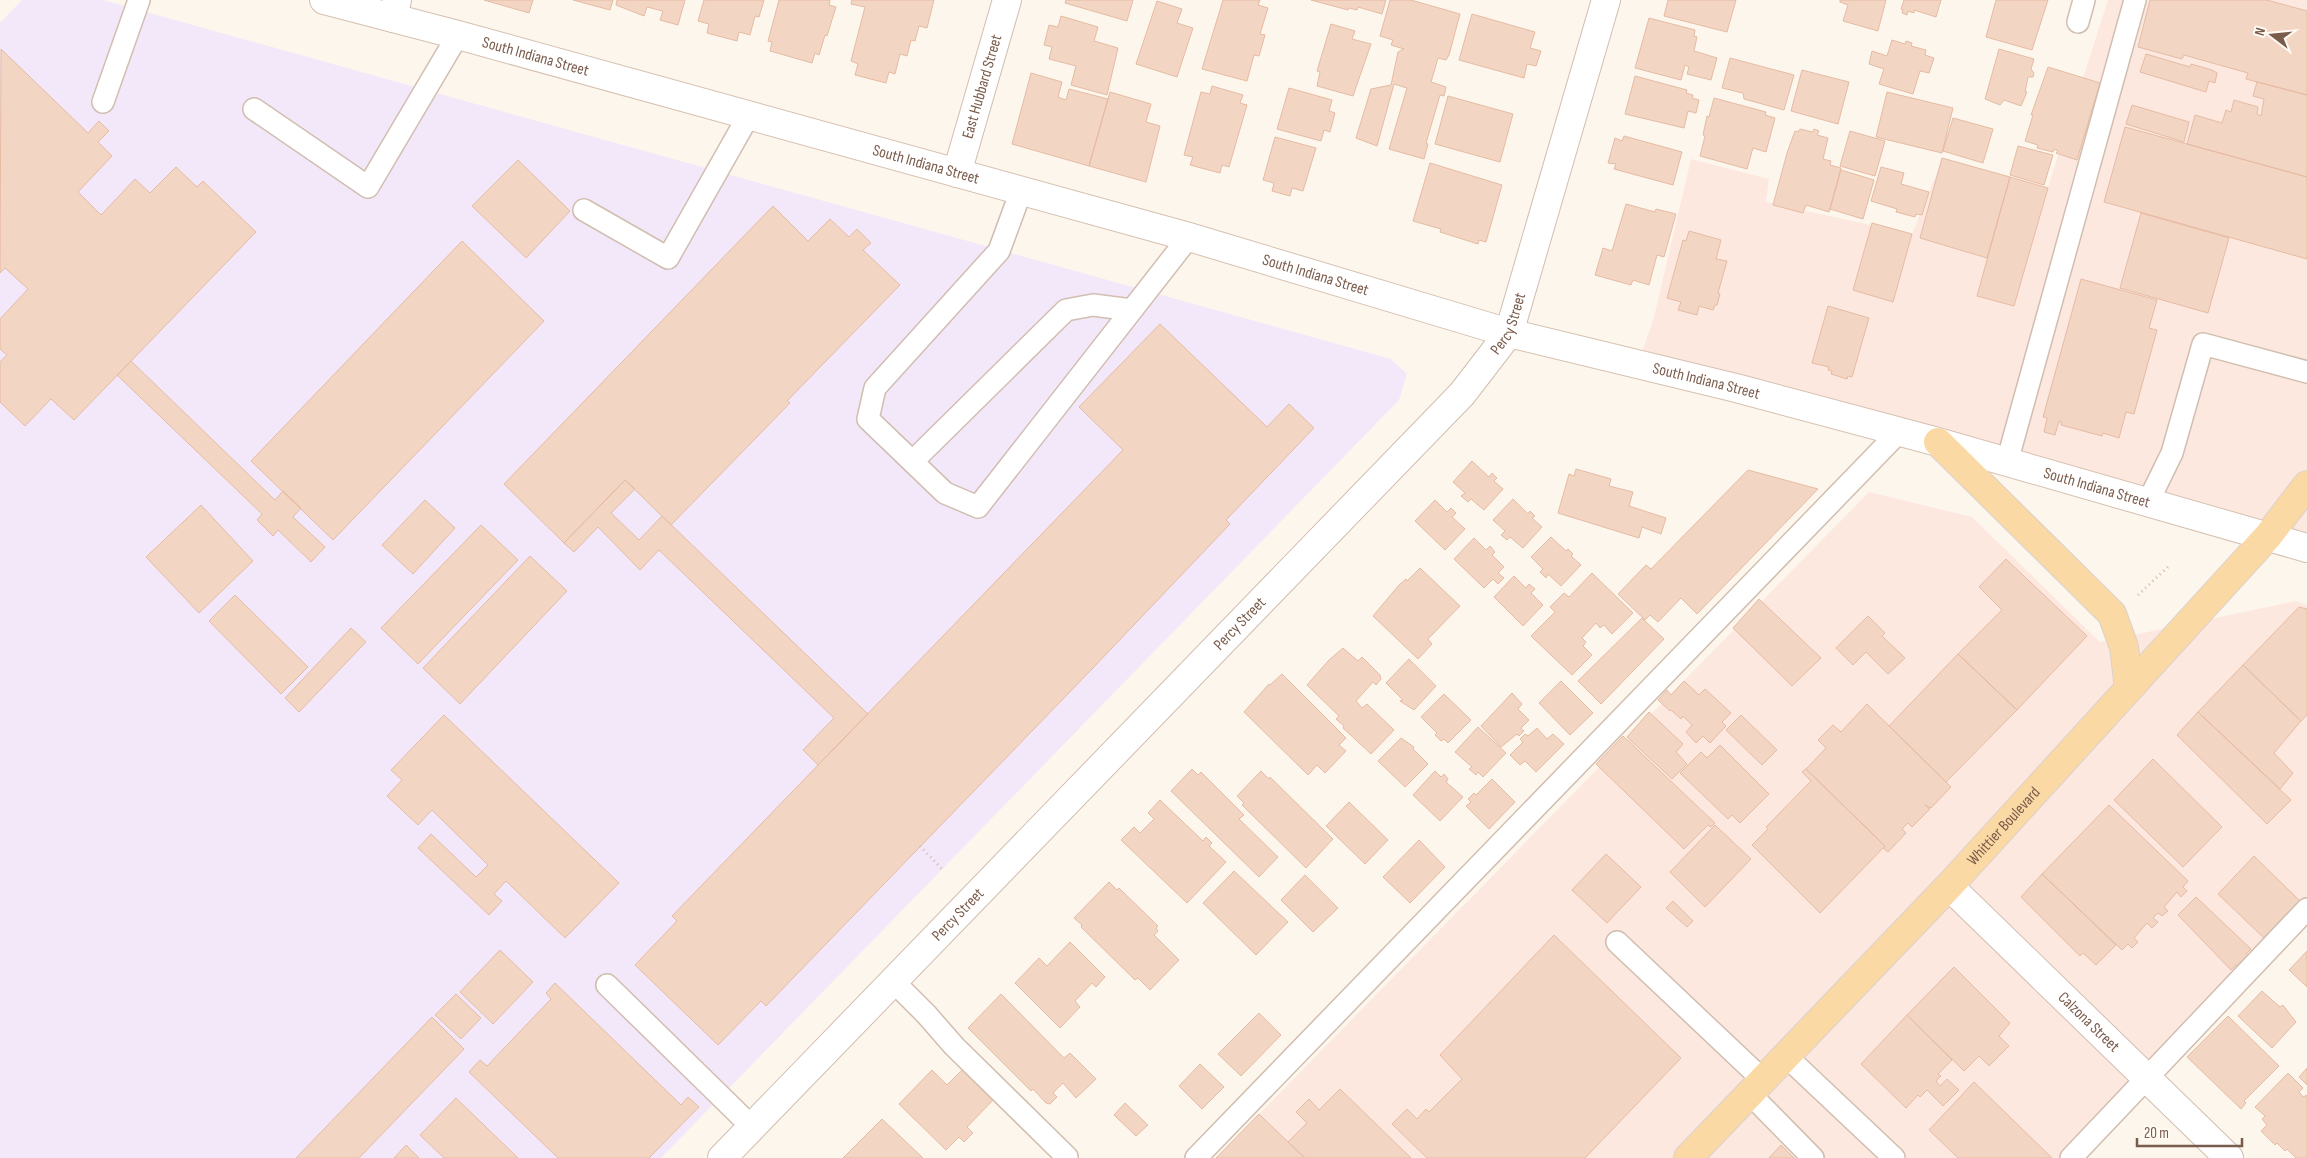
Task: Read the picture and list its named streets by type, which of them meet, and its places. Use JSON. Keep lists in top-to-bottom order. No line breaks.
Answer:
{"streets":{"main road":["South Indiana Street","East Hubbard Street","Percy Street","Whittier Boulevard","Calzona Street"]},"crossings":[["South Indiana Street","East Hubbard Street"],["South Indiana Street","Percy Street"],["South Indiana Street","Whittier Boulevard"],["Whittier Boulevard","Calzona Street"]],"scale_bar":"20 m","north":"left"}
